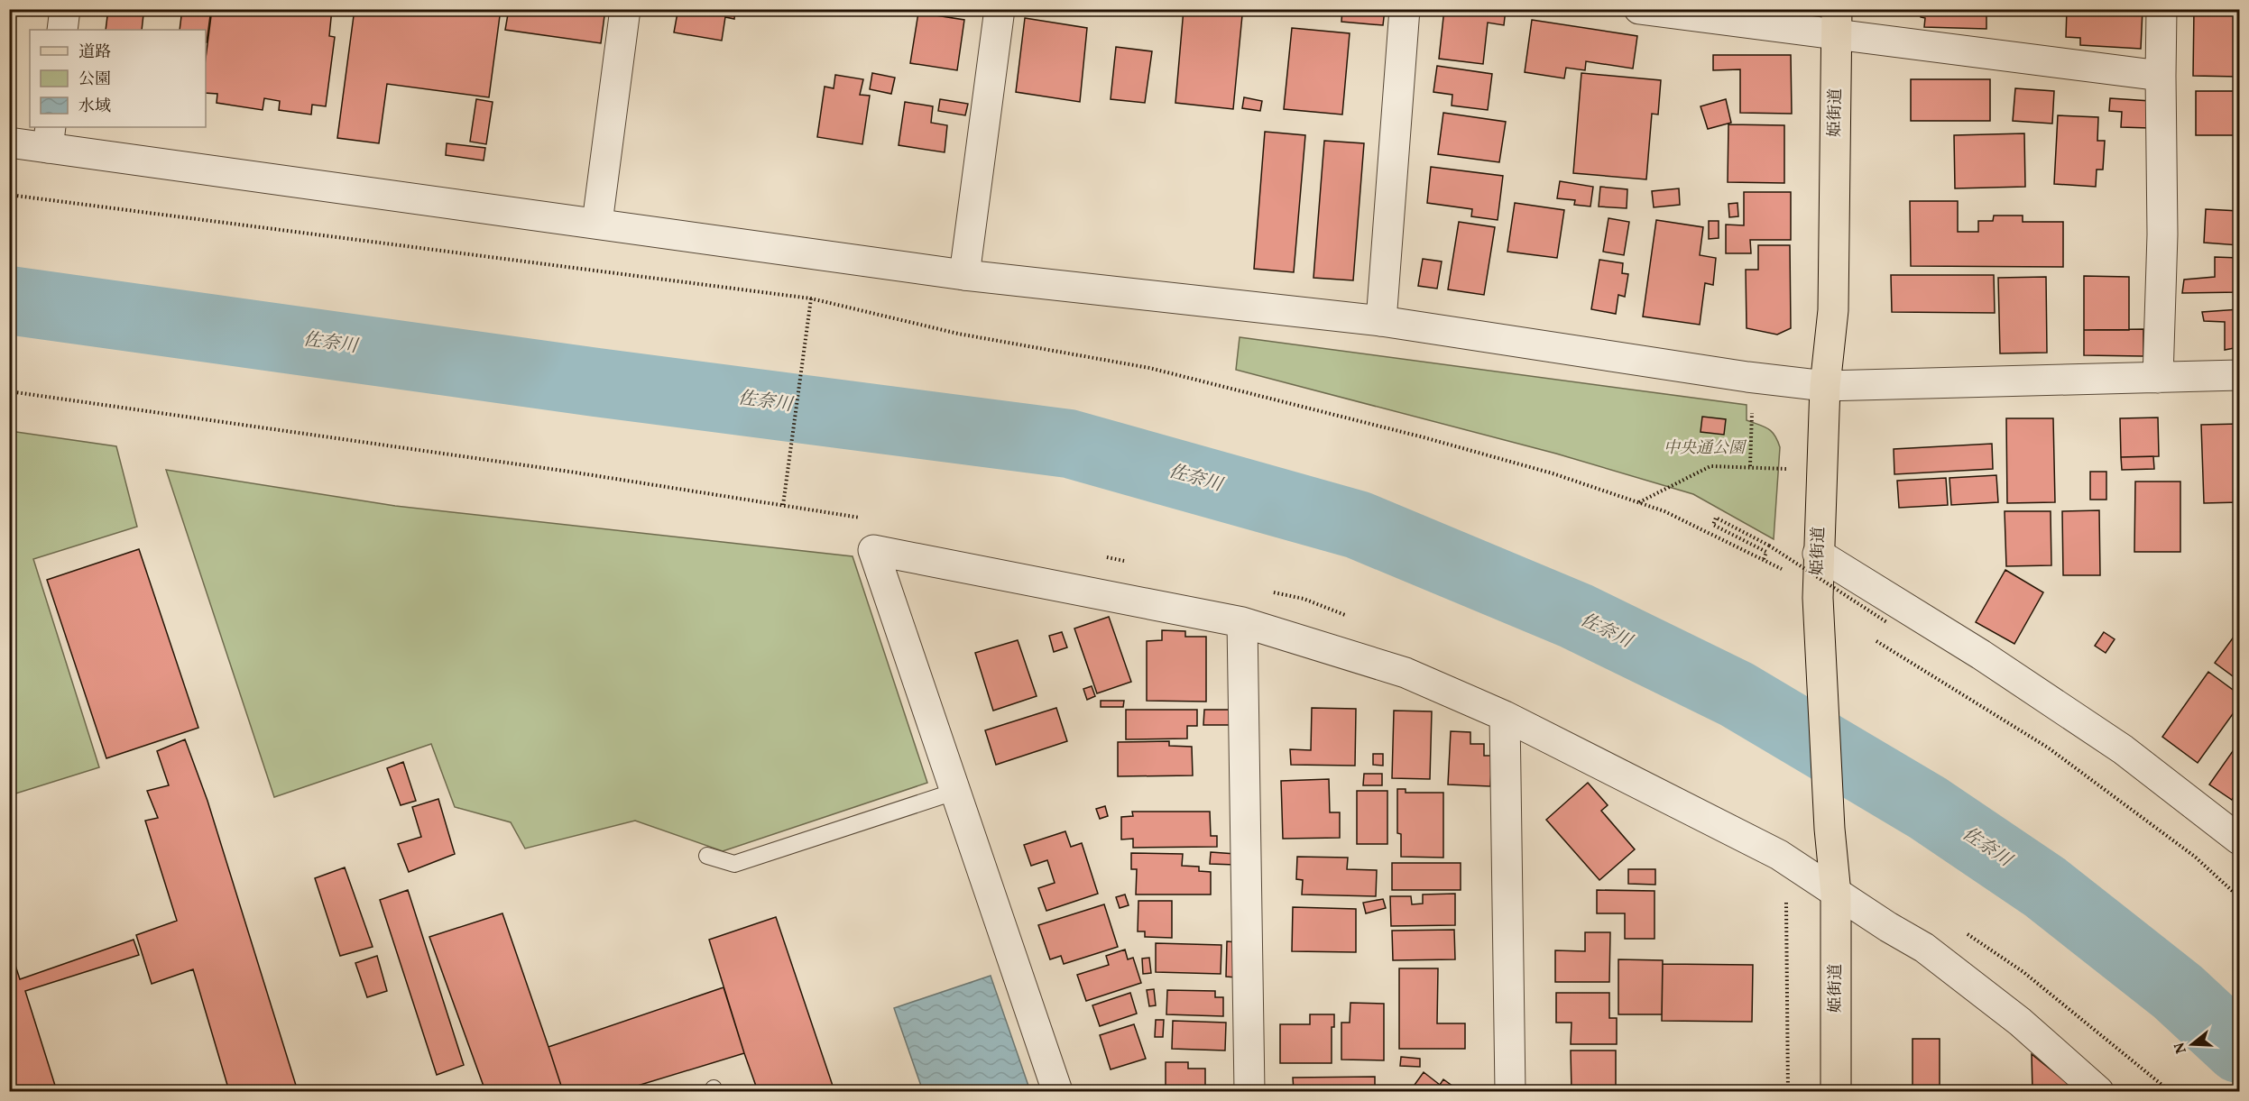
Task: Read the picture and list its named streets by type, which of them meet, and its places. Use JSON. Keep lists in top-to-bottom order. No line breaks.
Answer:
{"streets":{"main road":["姫街道"]},"water":["佐奈川"],"parks":["中央通公園"],"legend":["道路","公園","水域"],"north":"left"}
